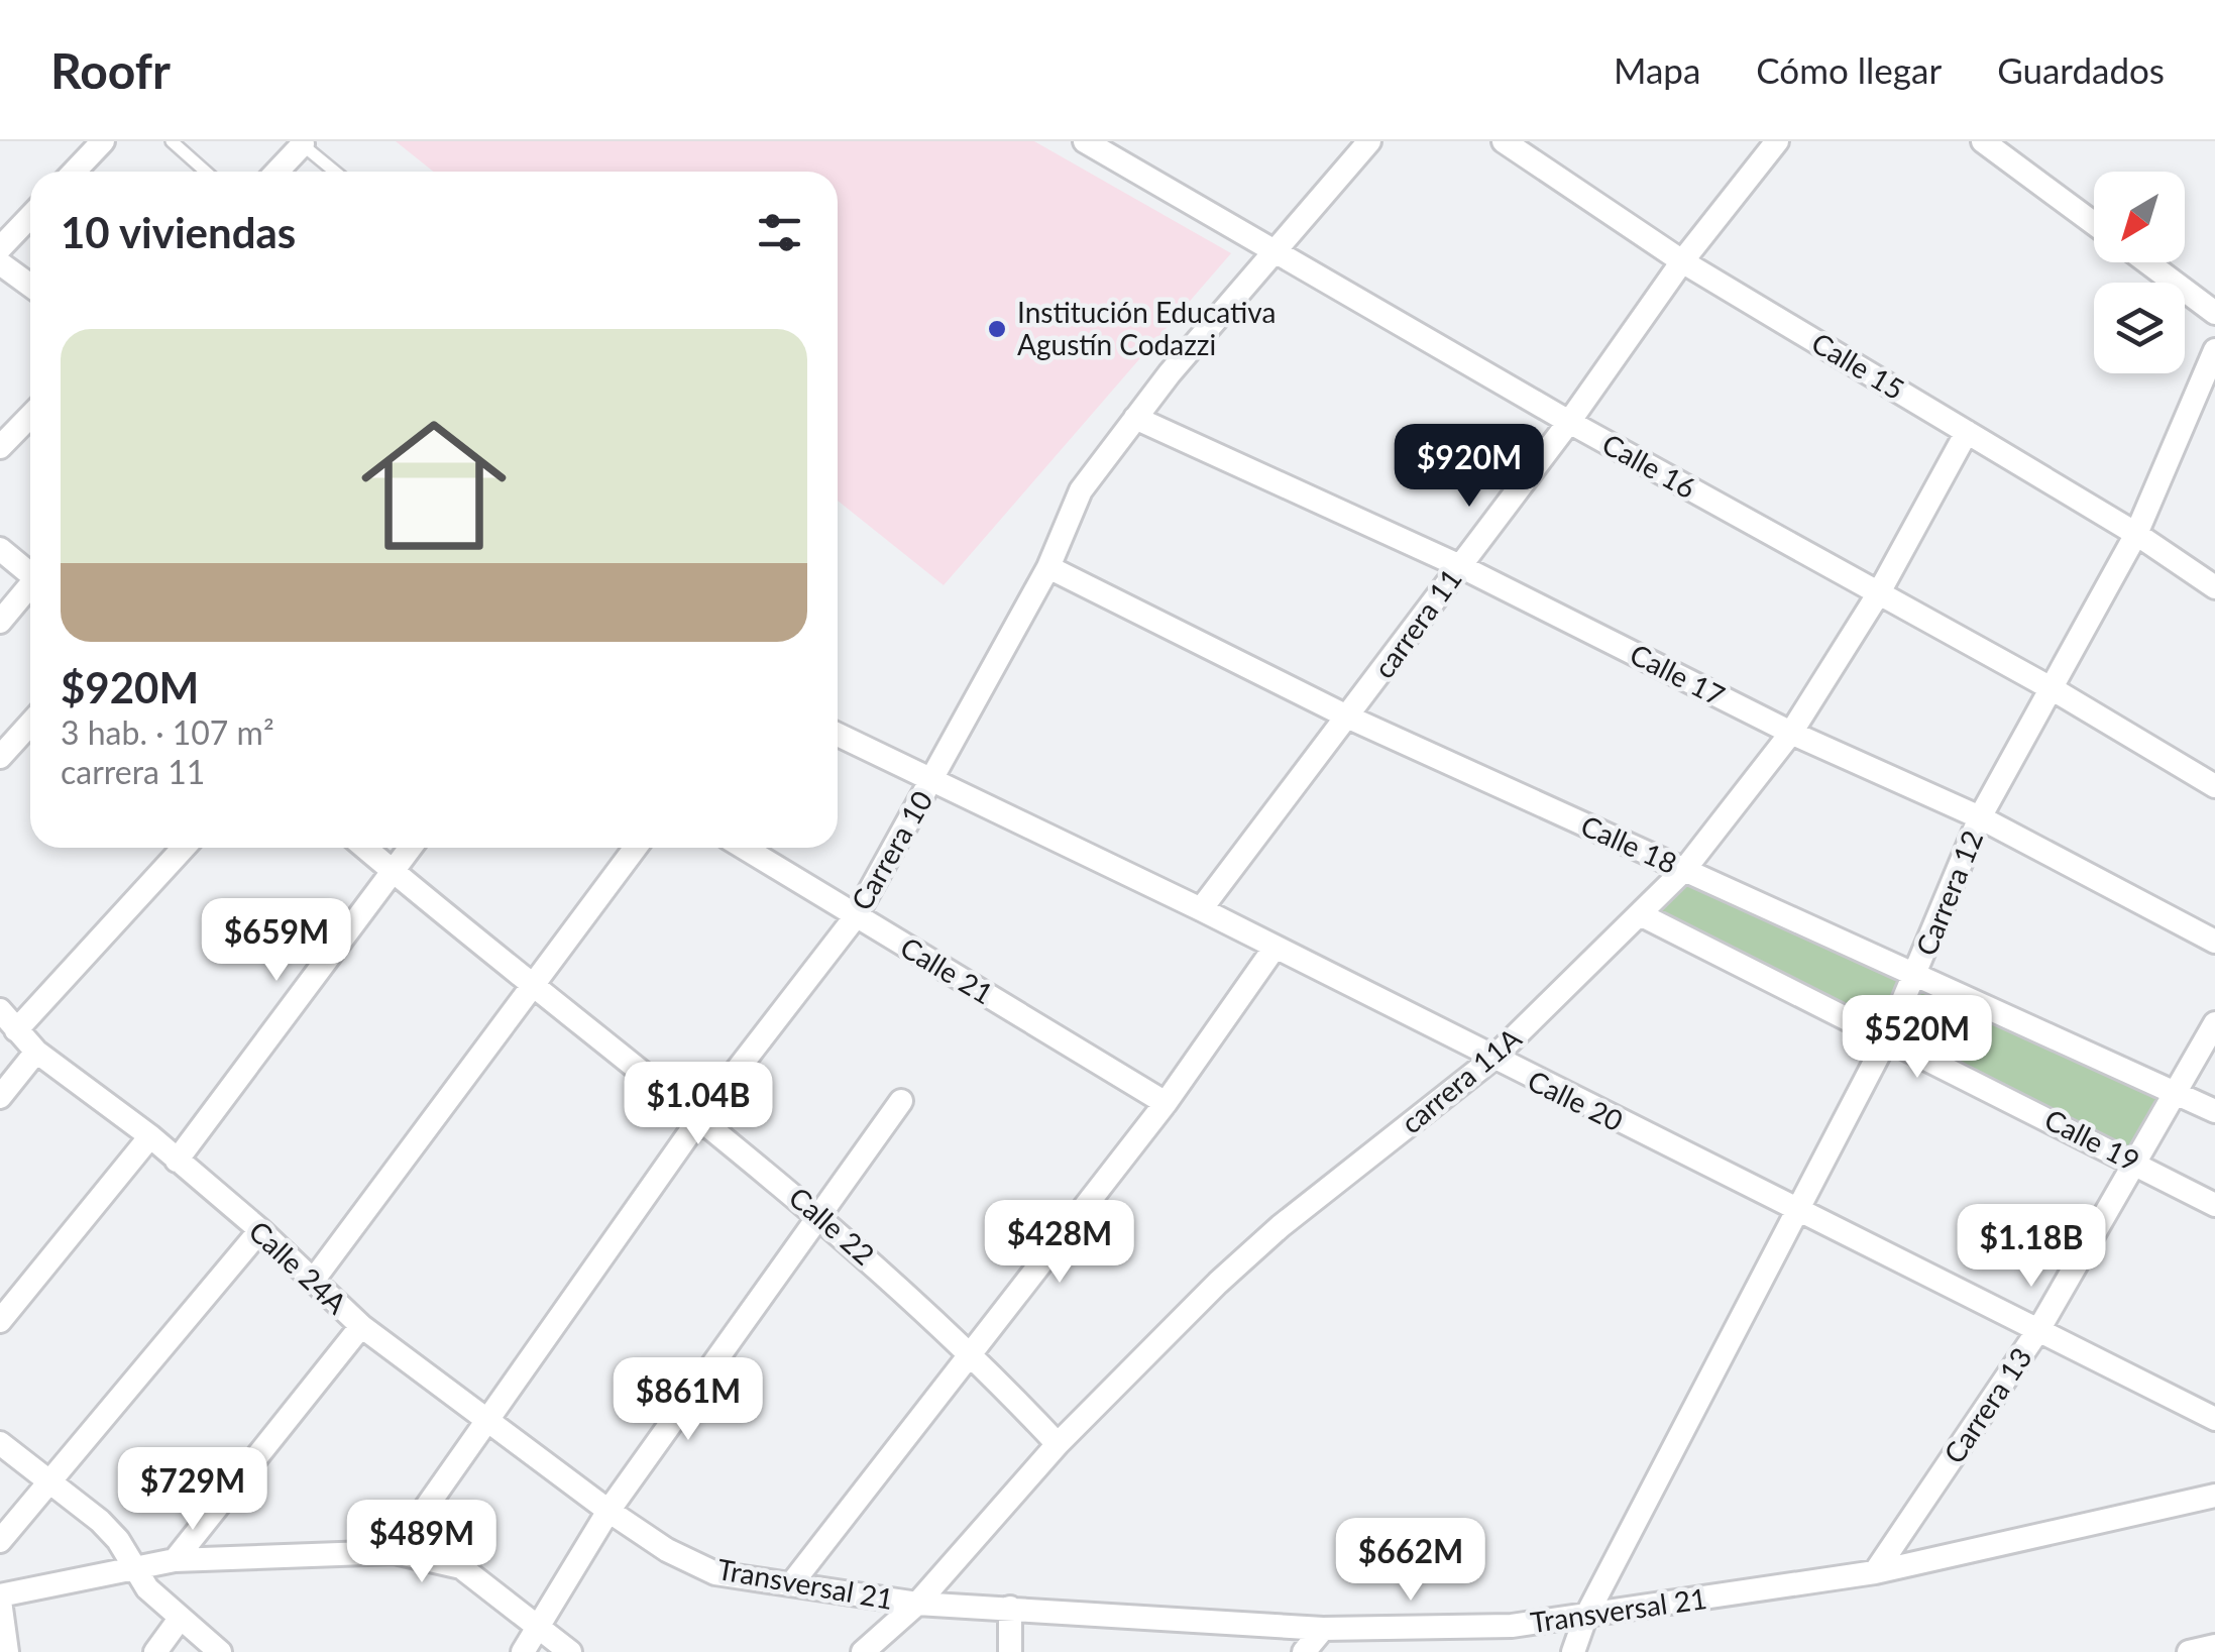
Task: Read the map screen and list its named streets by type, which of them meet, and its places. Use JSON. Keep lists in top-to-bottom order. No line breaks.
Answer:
{"streets":{"street":["Calle 15","Calle 16","carrera 11","Calle 17","Calle 18","Carrera 10","Carrera 12","Calle 21","carrera 11A","Calle 20","Calle 19","Calle 22","Calle 24A","Carrera 13","Transversal 21"]},"crossings":[["Calle 15","carrera 11"],["Calle 15","Carrera 12"],["Calle 15","carrera 11A"],["Calle 16","carrera 11"],["Calle 16","Carrera 10"],["Calle 16","Carrera 12"],["Calle 16","carrera 11A"],["carrera 11","Calle 17"],["carrera 11","Calle 18"],["carrera 11","Calle 20"],["Calle 17","Carrera 10"],["Calle 17","Carrera 12"],["Calle 17","carrera 11A"],["Calle 18","Carrera 10"],["Calle 18","Carrera 12"],["Calle 18","carrera 11A"],["Calle 18","Carrera 13"],["Carrera 10","Calle 21"],["Carrera 10","Calle 20"],["Carrera 10","Calle 22"],["Carrera 10","Calle 24A"],["Carrera 12","Calle 20"],["Carrera 12","Calle 19"],["Carrera 12","Transversal 21"],["carrera 11A","Calle 20"],["carrera 11A","Calle 19"],["carrera 11A","Calle 22"],["carrera 11A","Transversal 21"],["Calle 20","Carrera 13"],["Calle 19","Carrera 13"],["Calle 24A","Transversal 21"],["Carrera 13","Transversal 21"]],"places":["Institución Educativa Agustín Codazzi"],"north":"bottom left","page":{"header":"Roofr","nav":["Mapa","Cómo llegar","Guardados"],"heading":"10 viviendas","list":[{"name":"$920M","note":"3 hab. · 107 m² · carrera 11"}],"price":["$920M","$659M","$520M","$1.04B","$428M","$1.18B","$861M","$729M","$489M","$662M"]}}
